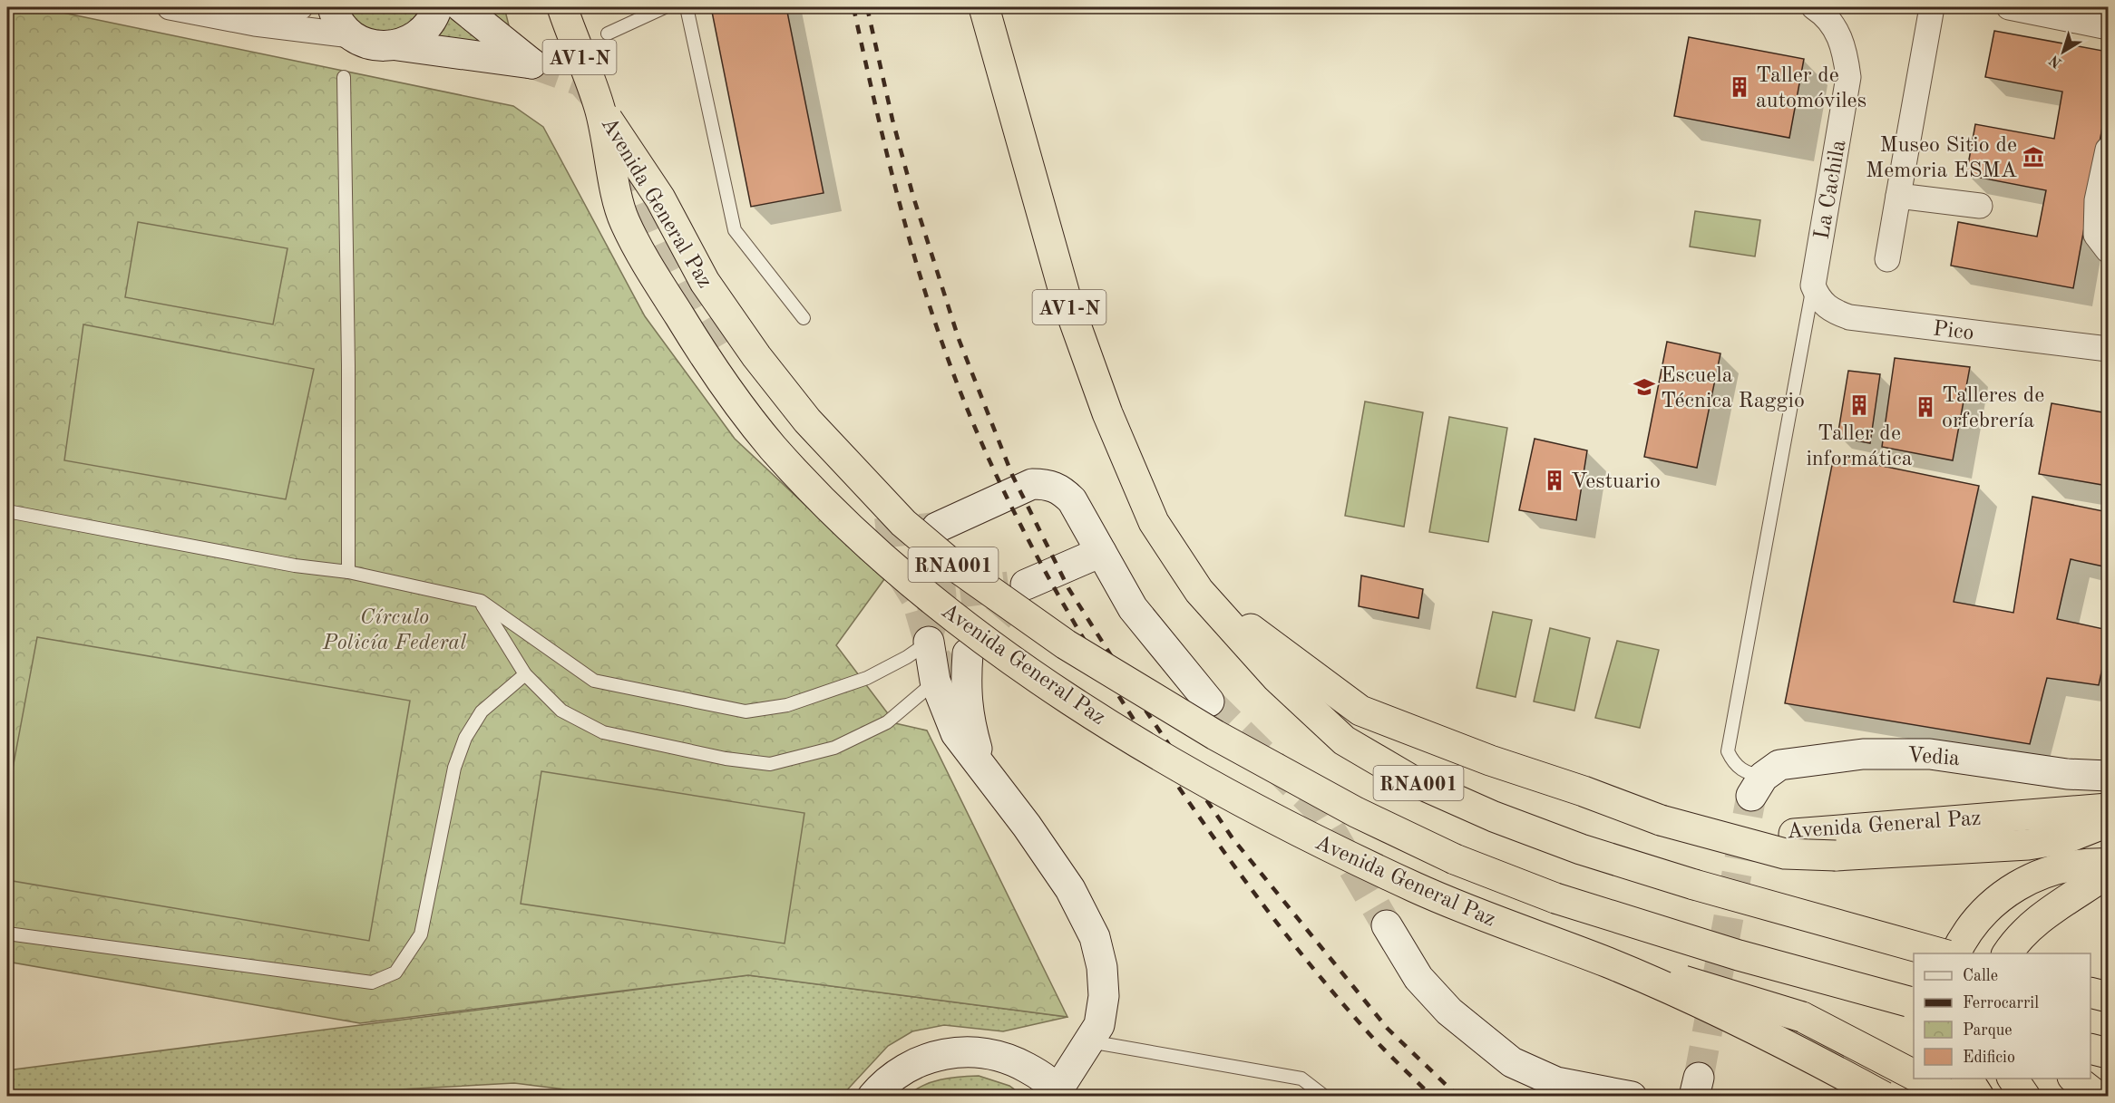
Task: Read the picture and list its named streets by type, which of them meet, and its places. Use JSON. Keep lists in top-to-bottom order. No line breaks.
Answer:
{"streets":{"highway":["AV1-N","Avenida General Paz","RNA001"],"street":["La Cachila","Pico","Vedia"]},"crossings":[["AV1-N","Avenida General Paz"],["AV1-N","RNA001"],["La Cachila","Pico"],["Avenida General Paz","RNA001"]],"parks":["Círculo Policía Federal"],"places":{"building":["Taller de automóviles","Taller de informática","Talleres de orfebrería","Vestuario"],"museum":["Museo Sitio de Memoria ESMA"],"school or university":["Escuela Técnica Raggio"]},"legend":["Calle","Ferrocarril","Parque","Edificio"],"north":"bottom left"}
